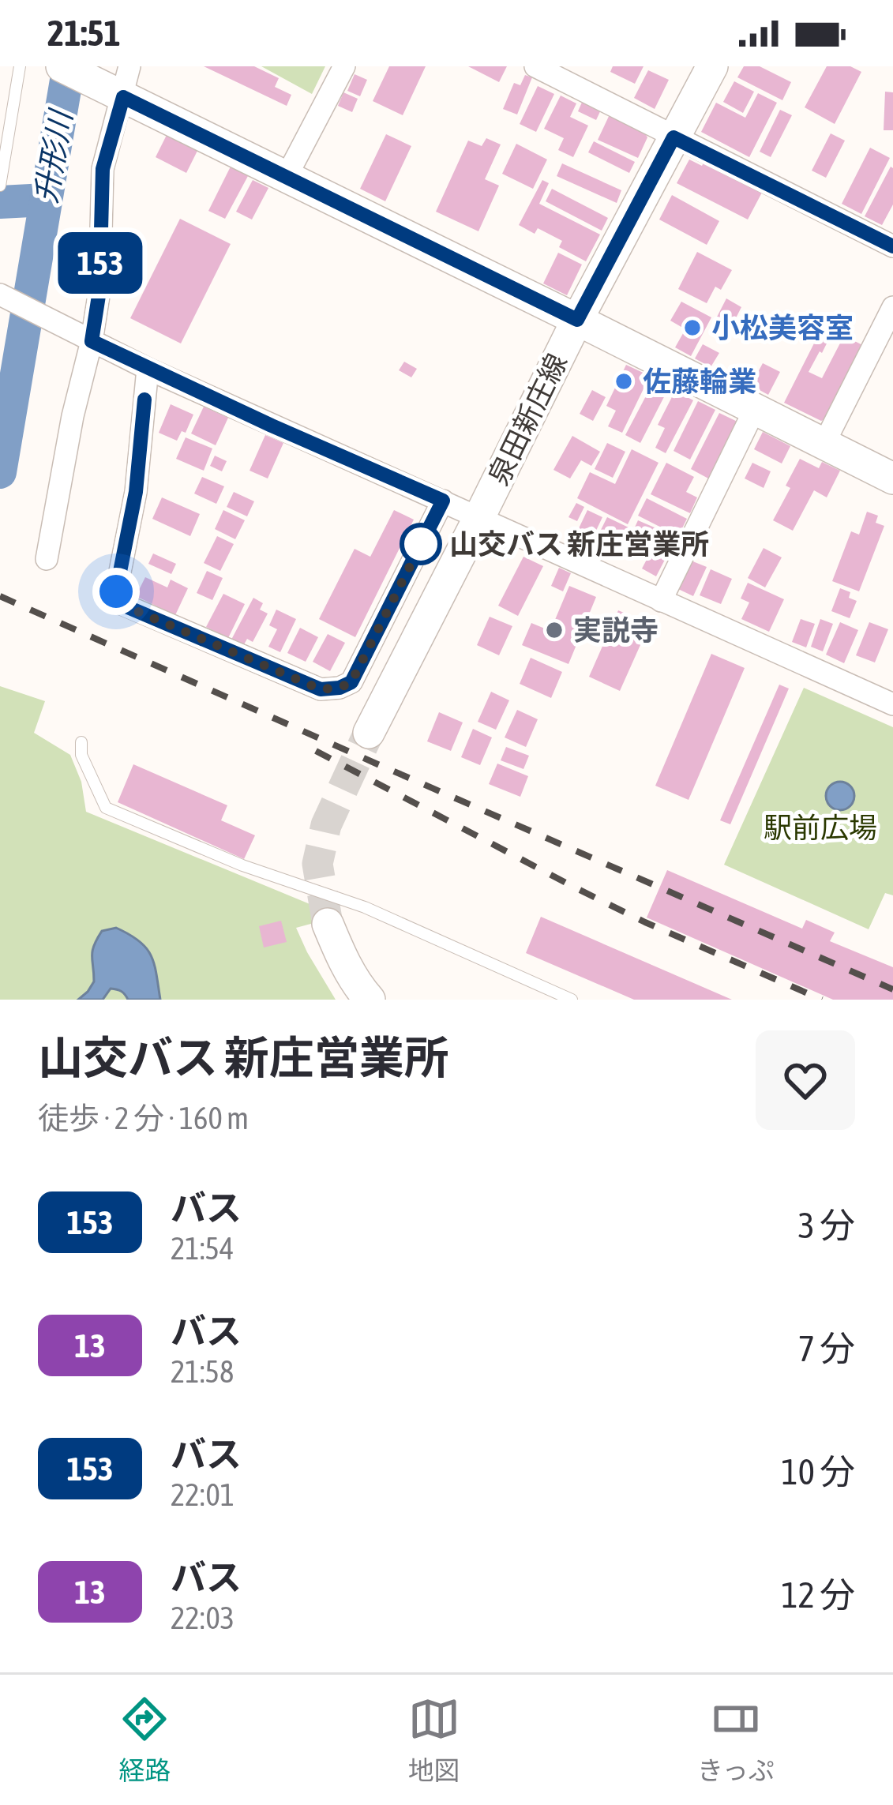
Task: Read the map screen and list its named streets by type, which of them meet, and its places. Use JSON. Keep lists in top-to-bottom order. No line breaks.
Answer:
{"streets":{"main road":["泉田新庄線"]},"water":["升形川"],"parks":["駅前広場"],"places":["小松美容室","佐藤輪業","山交バス 新庄営業所","実説寺"],"lines":["bus line 153"],"page":{"status":"21:51","on_map":"153","heading":["山交バス 新庄営業所","徒歩 · 2 分 · 160 m"],"list":[{"mark":"153","name":"バス","note":"21:54","value":"3 分"},{"mark":"13","name":"バス","note":"21:58","value":"7 分"},{"mark":"153","name":"バス","note":"22:01","value":"10 分"},{"mark":"13","name":"バス","note":"22:03","value":"12 分"}],"tabs":["経路","地図","きっぷ"]}}
